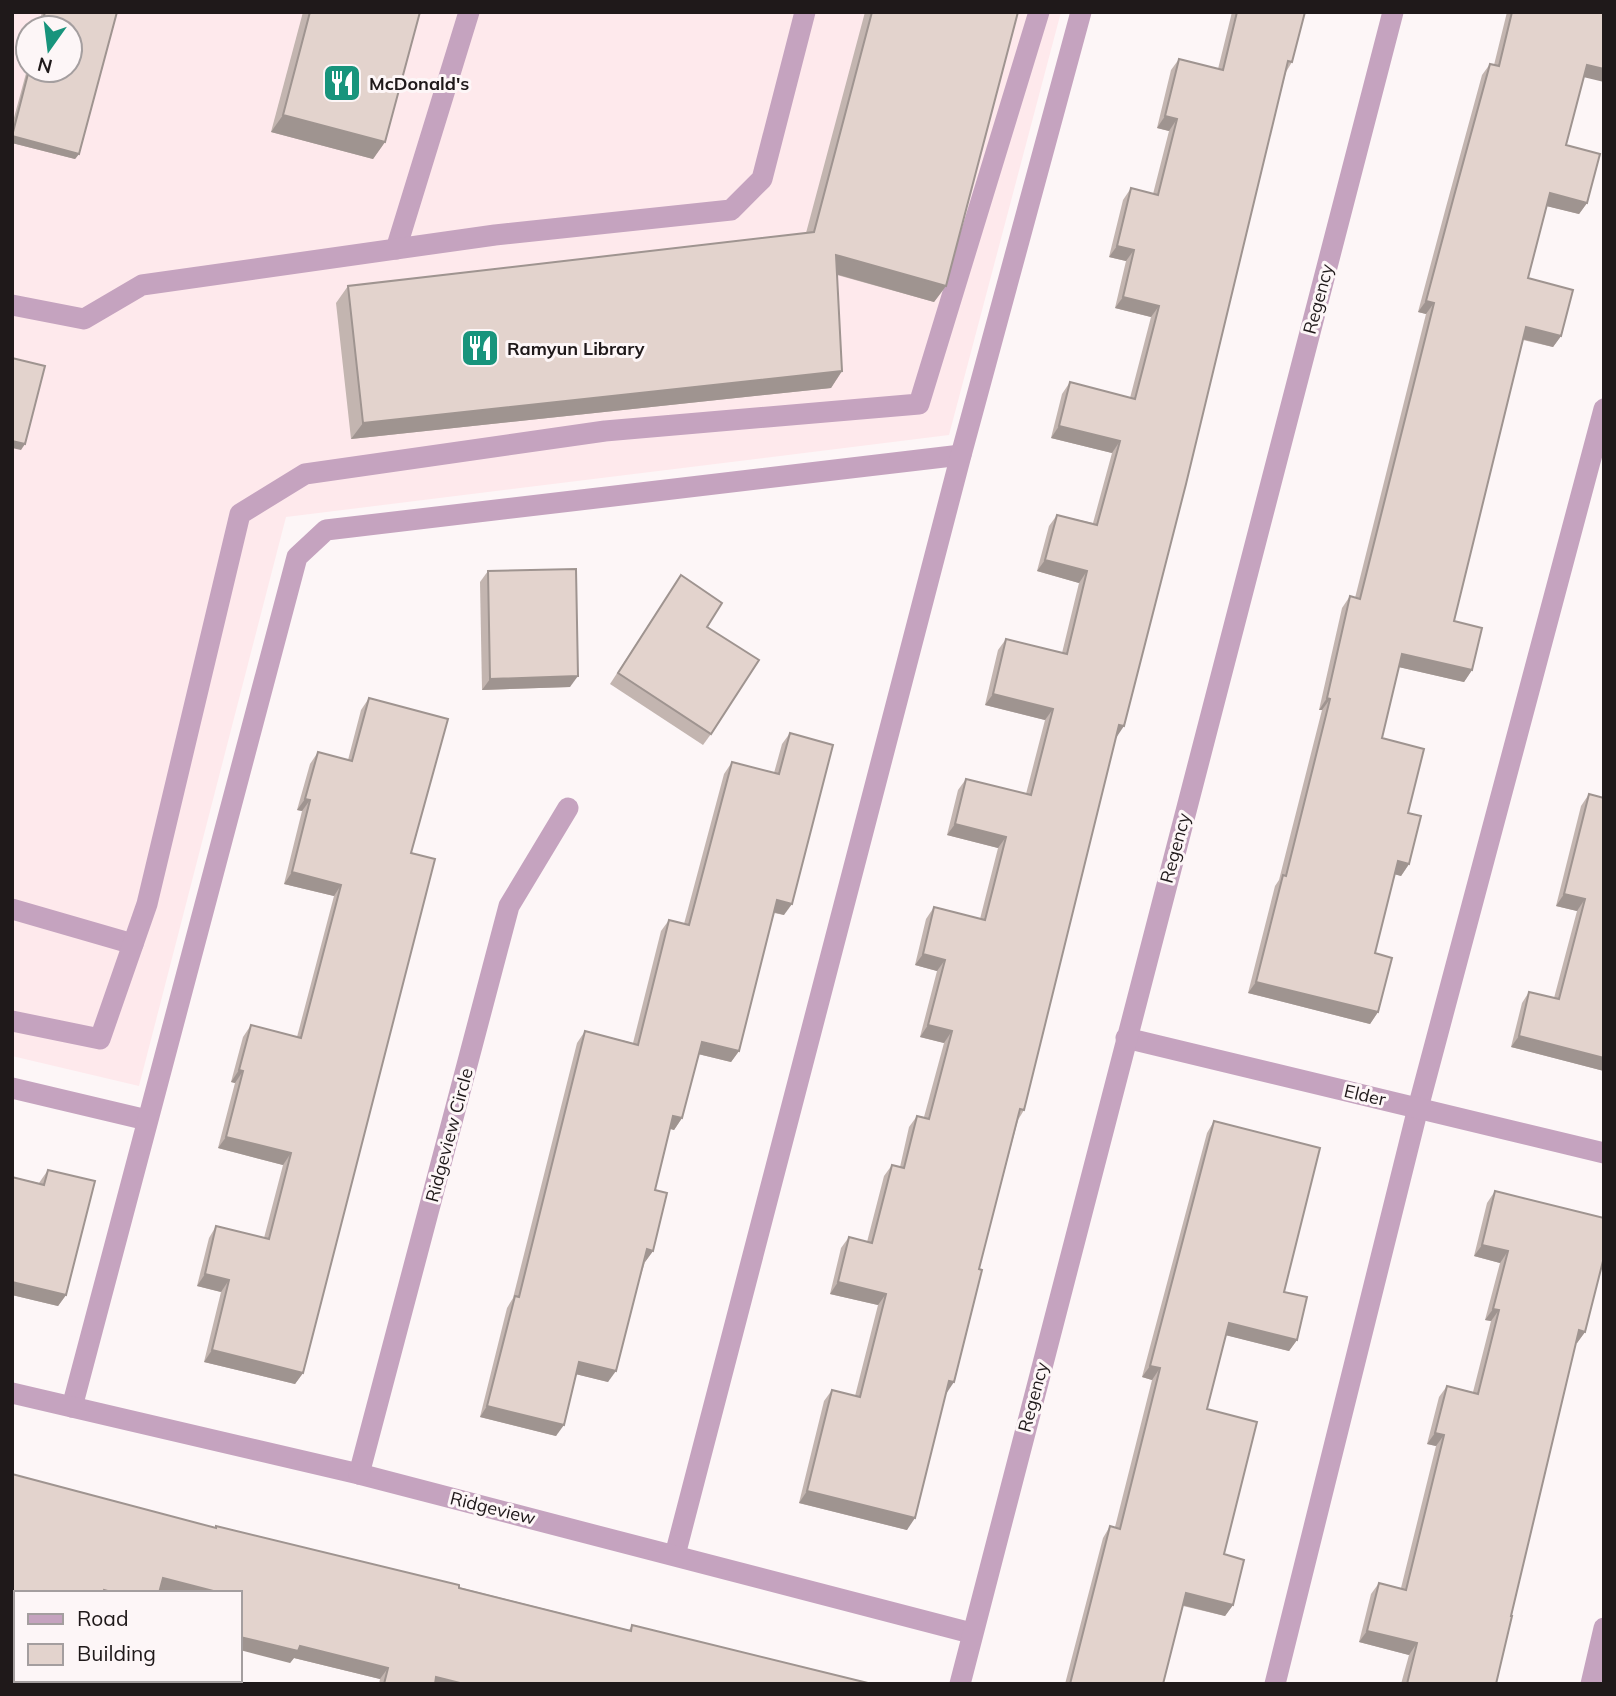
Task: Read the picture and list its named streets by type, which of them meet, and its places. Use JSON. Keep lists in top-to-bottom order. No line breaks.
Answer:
{"streets":{"street":["Regency","Elder","Ridgeview Circle","Ridgeview"]},"crossings":[["Regency","Elder"],["Regency","Ridgeview"],["Ridgeview Circle","Ridgeview"]],"places":{"restaurant":["McDonald's","Ramyun Library"]},"legend":["Road","Building"],"north":"bottom"}
